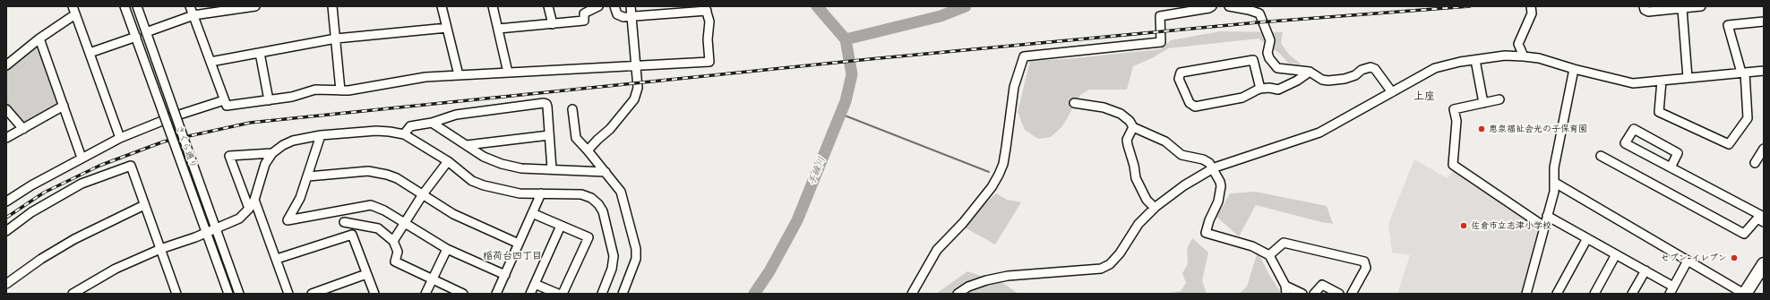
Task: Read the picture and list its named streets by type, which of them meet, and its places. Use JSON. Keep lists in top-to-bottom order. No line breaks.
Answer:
{"streets":{"street":["さくら通り"]},"districts":["上座","稲荷台四丁目"],"water":["手繰川"],"places":["恵泉福祉会光の子保育園","佐倉市立志津小学校","セブン-イレブン"]}
